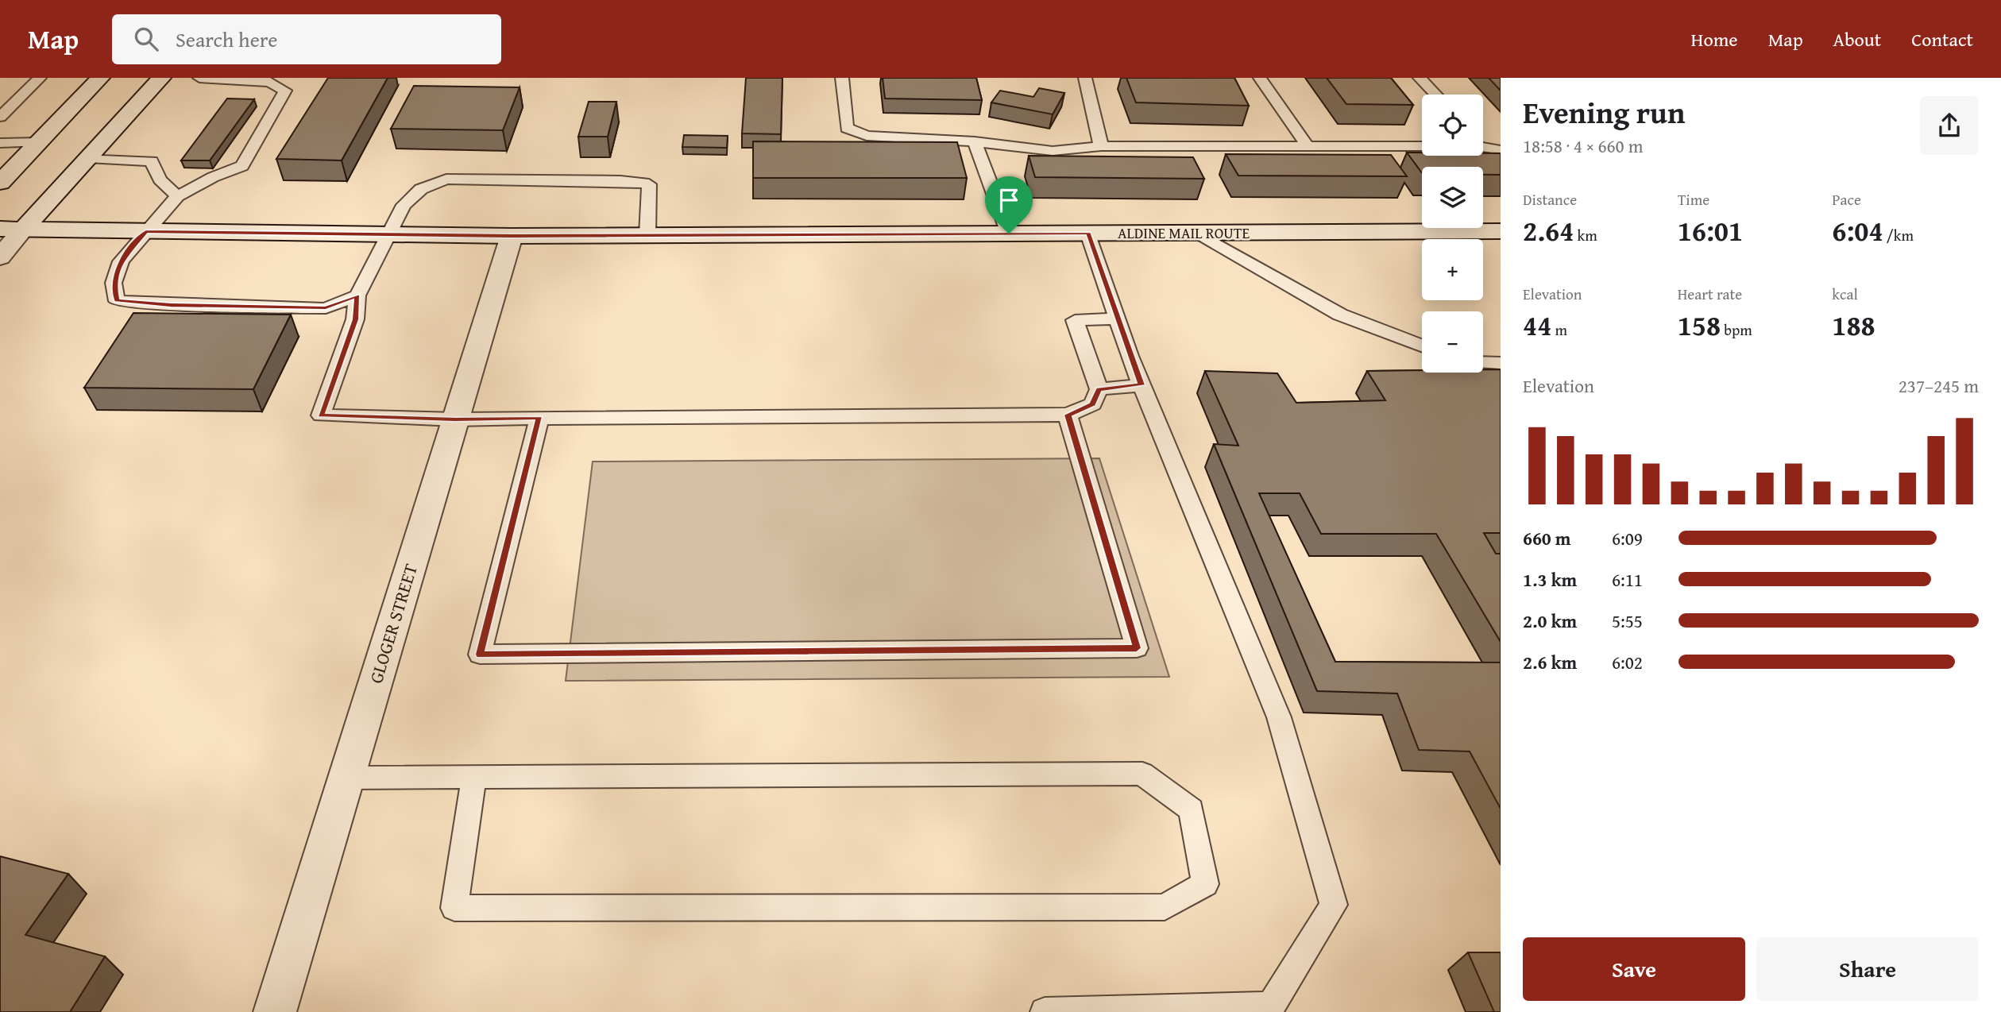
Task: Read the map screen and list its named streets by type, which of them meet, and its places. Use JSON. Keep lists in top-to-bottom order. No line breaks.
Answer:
{"streets":{"main road":["ALDINE MAIL ROUTE","GLOGER STREET"]},"crossings":[["ALDINE MAIL ROUTE","GLOGER STREET"]],"page":{"header":"Map","search":"Search here","nav":["Home","Map","About","Contact"],"heading":["Evening run","18:58 · 4 × 660 m"],"map_buttons":["+","−"],"stats":[["Distance","2.64 km"],["Time","16:01"],["Pace","6:04 /km"],["Elevation","44 m"],["Heart rate","158 bpm"],["kcal","188"]],"chart":["Elevation","237–245 m"],"list":[{"name":"660 m","note":"6:09"},{"name":"1.3 km","note":"6:11"},{"name":"2.0 km","note":"5:55"},{"name":"2.6 km","note":"6:02"}],"buttons":["Save","Share"]}}
